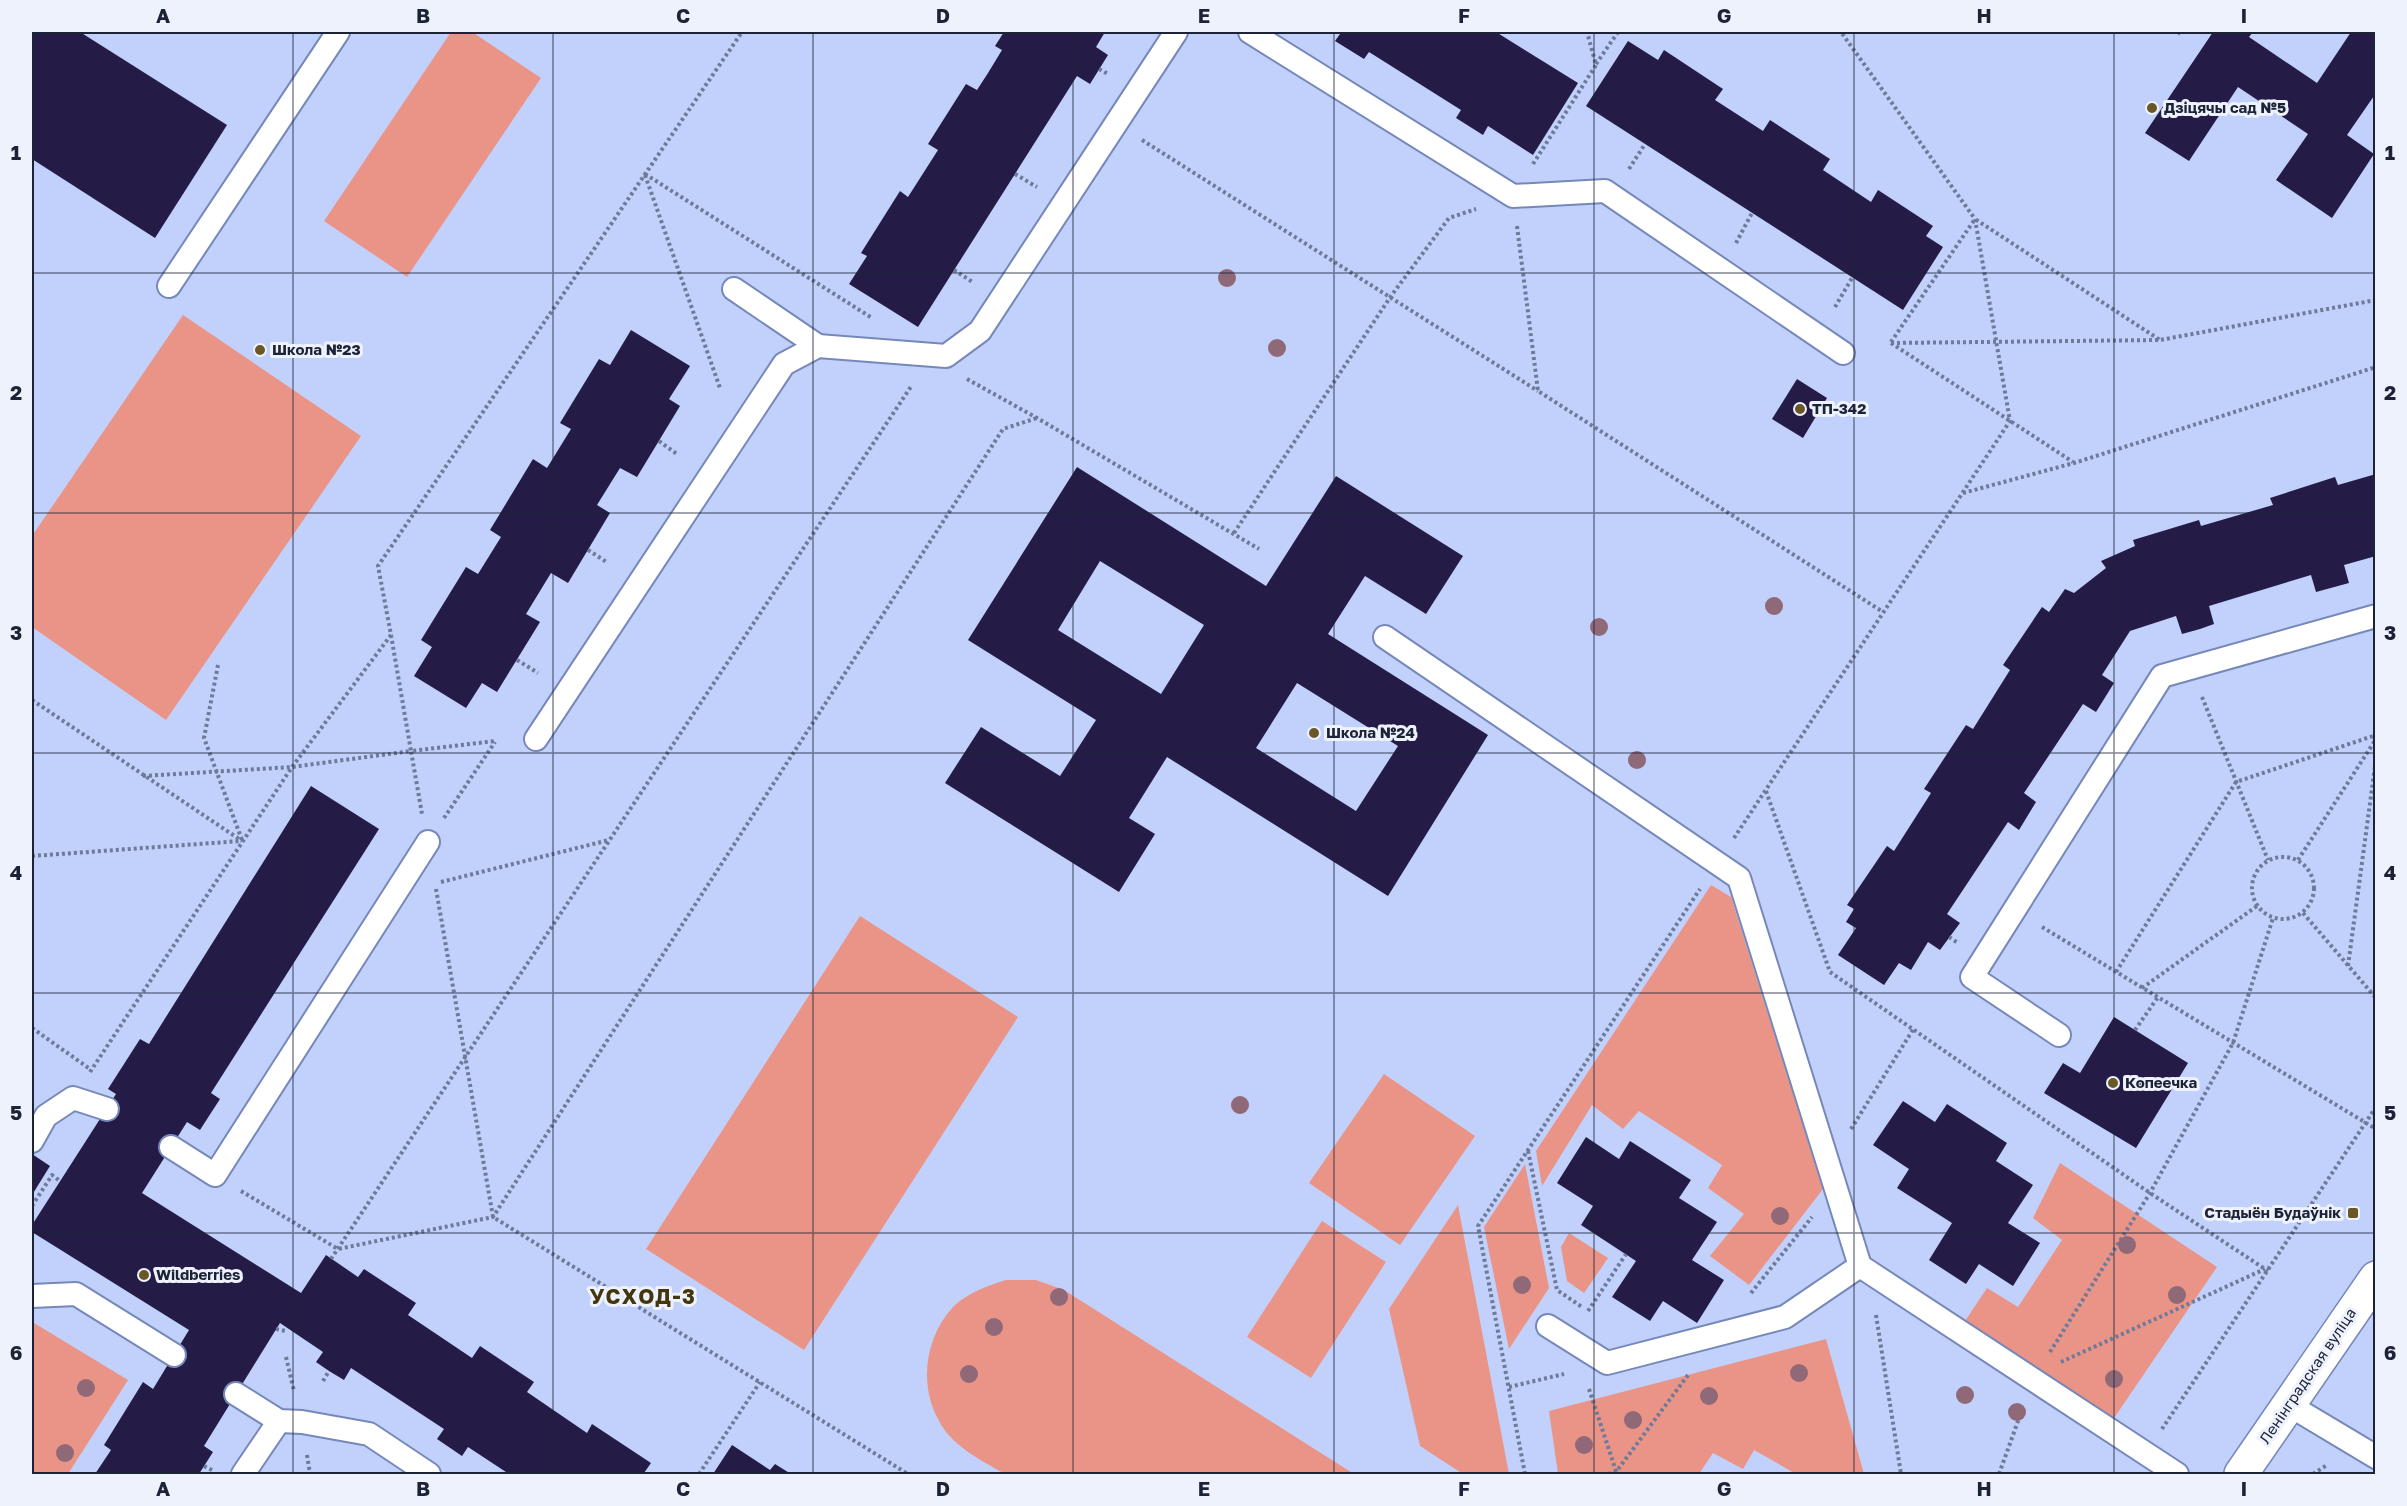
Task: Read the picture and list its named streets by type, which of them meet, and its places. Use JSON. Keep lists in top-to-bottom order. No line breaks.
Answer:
{"streets":{"main road":["Ленінградская вуліца"]},"districts":["УСХОД-3"],"places":{"other":["Дзіцячы сад №5","Школа №23","ТП-342","Школа №24","Копеечка","Wildberries"],"transit":["Стадыён Будаўнік"]},"grid":{"columns":["A","B","C","D","E","F","G","H","I"],"rows":["1","2","3","4","5","6"]}}
